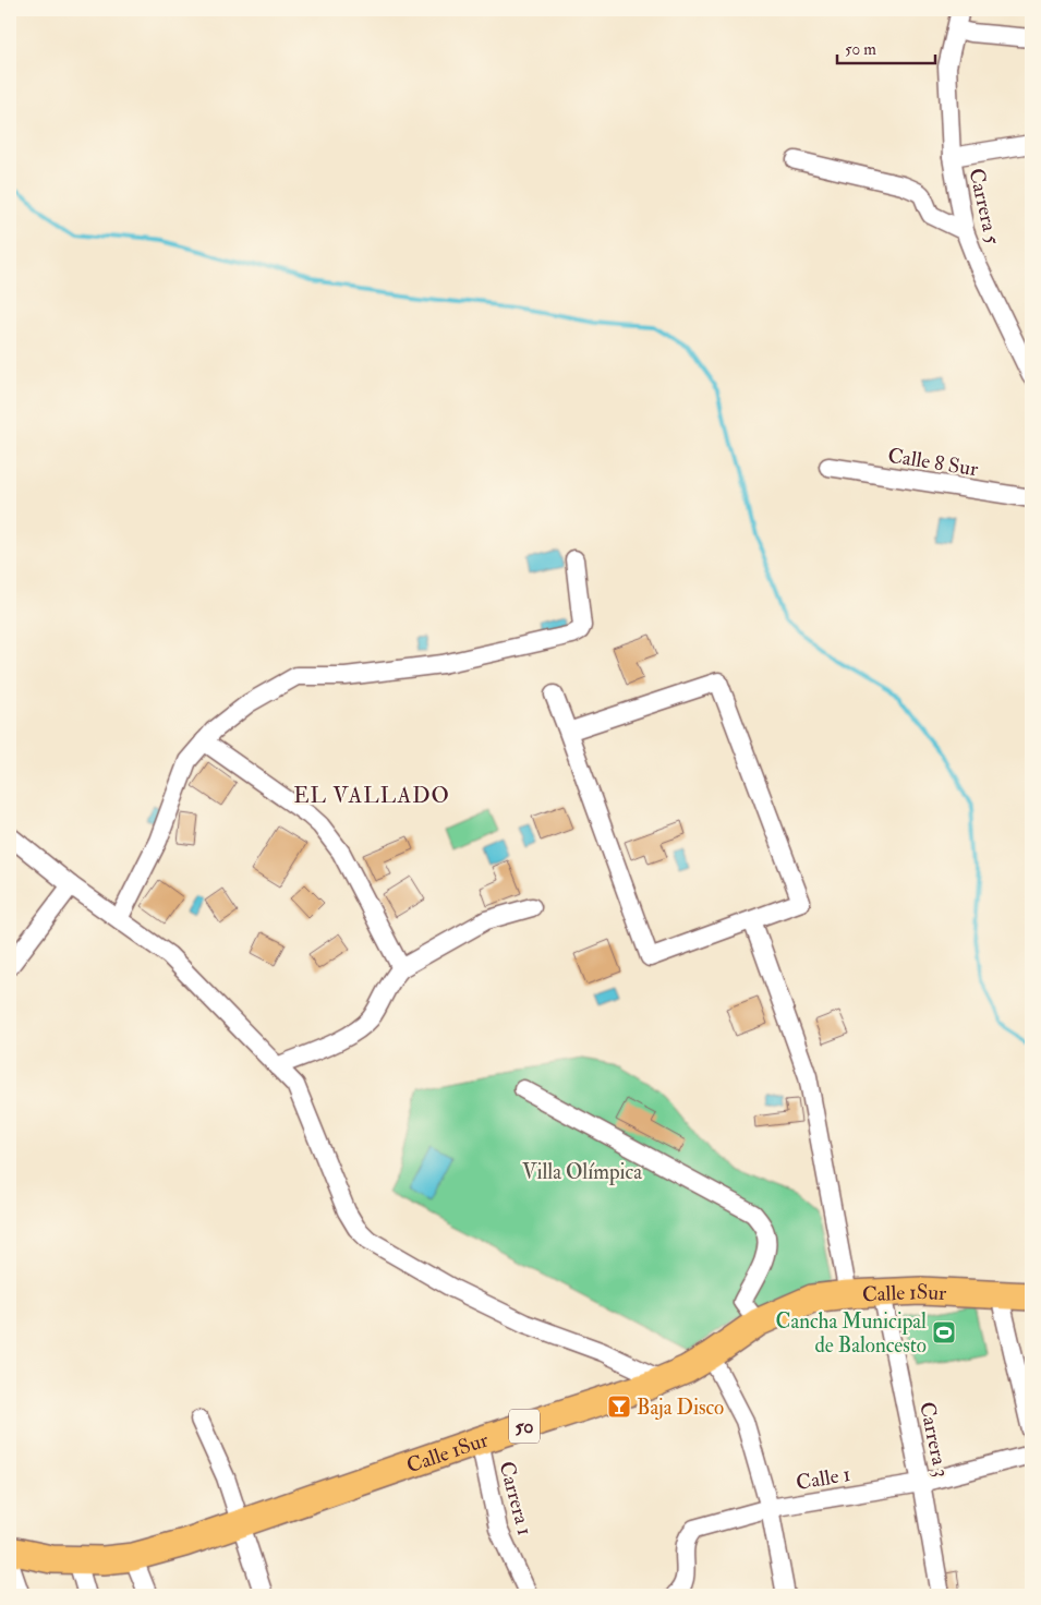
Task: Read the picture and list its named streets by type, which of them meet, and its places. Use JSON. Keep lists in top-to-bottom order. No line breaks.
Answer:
{"streets":{"highway":["Calle 1Sur","50"],"street":["Carrera 5","Calle 8 Sur","Carrera 3","Calle 1","Carrera 1"]},"crossings":[["Calle 1Sur","Carrera 3"],["Calle 1Sur","Carrera 1"],["Carrera 3","Calle 1"]],"districts":["EL VALLADO"],"parks":["Villa Olímpica"],"places":{"sports":["Cancha Municipal de Baloncesto"],"bar":["Baja Disco"]},"scale_bar":"50 m"}
